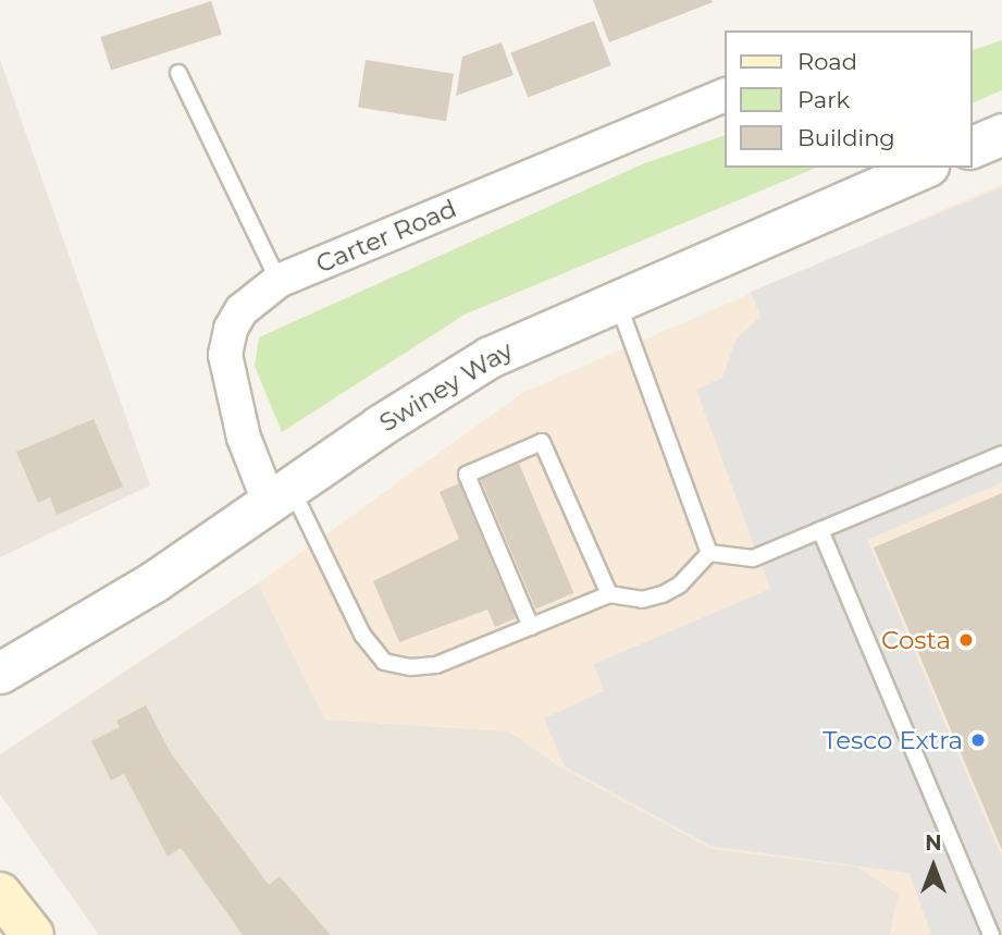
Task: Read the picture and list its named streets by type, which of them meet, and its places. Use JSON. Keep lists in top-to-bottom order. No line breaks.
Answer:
{"streets":{"street":["Carter Road","Swiney Way"]},"crossings":[["Carter Road","Swiney Way"]],"places":["Costa","Tesco Extra"],"legend":["Road","Park","Building"],"north":"top"}
